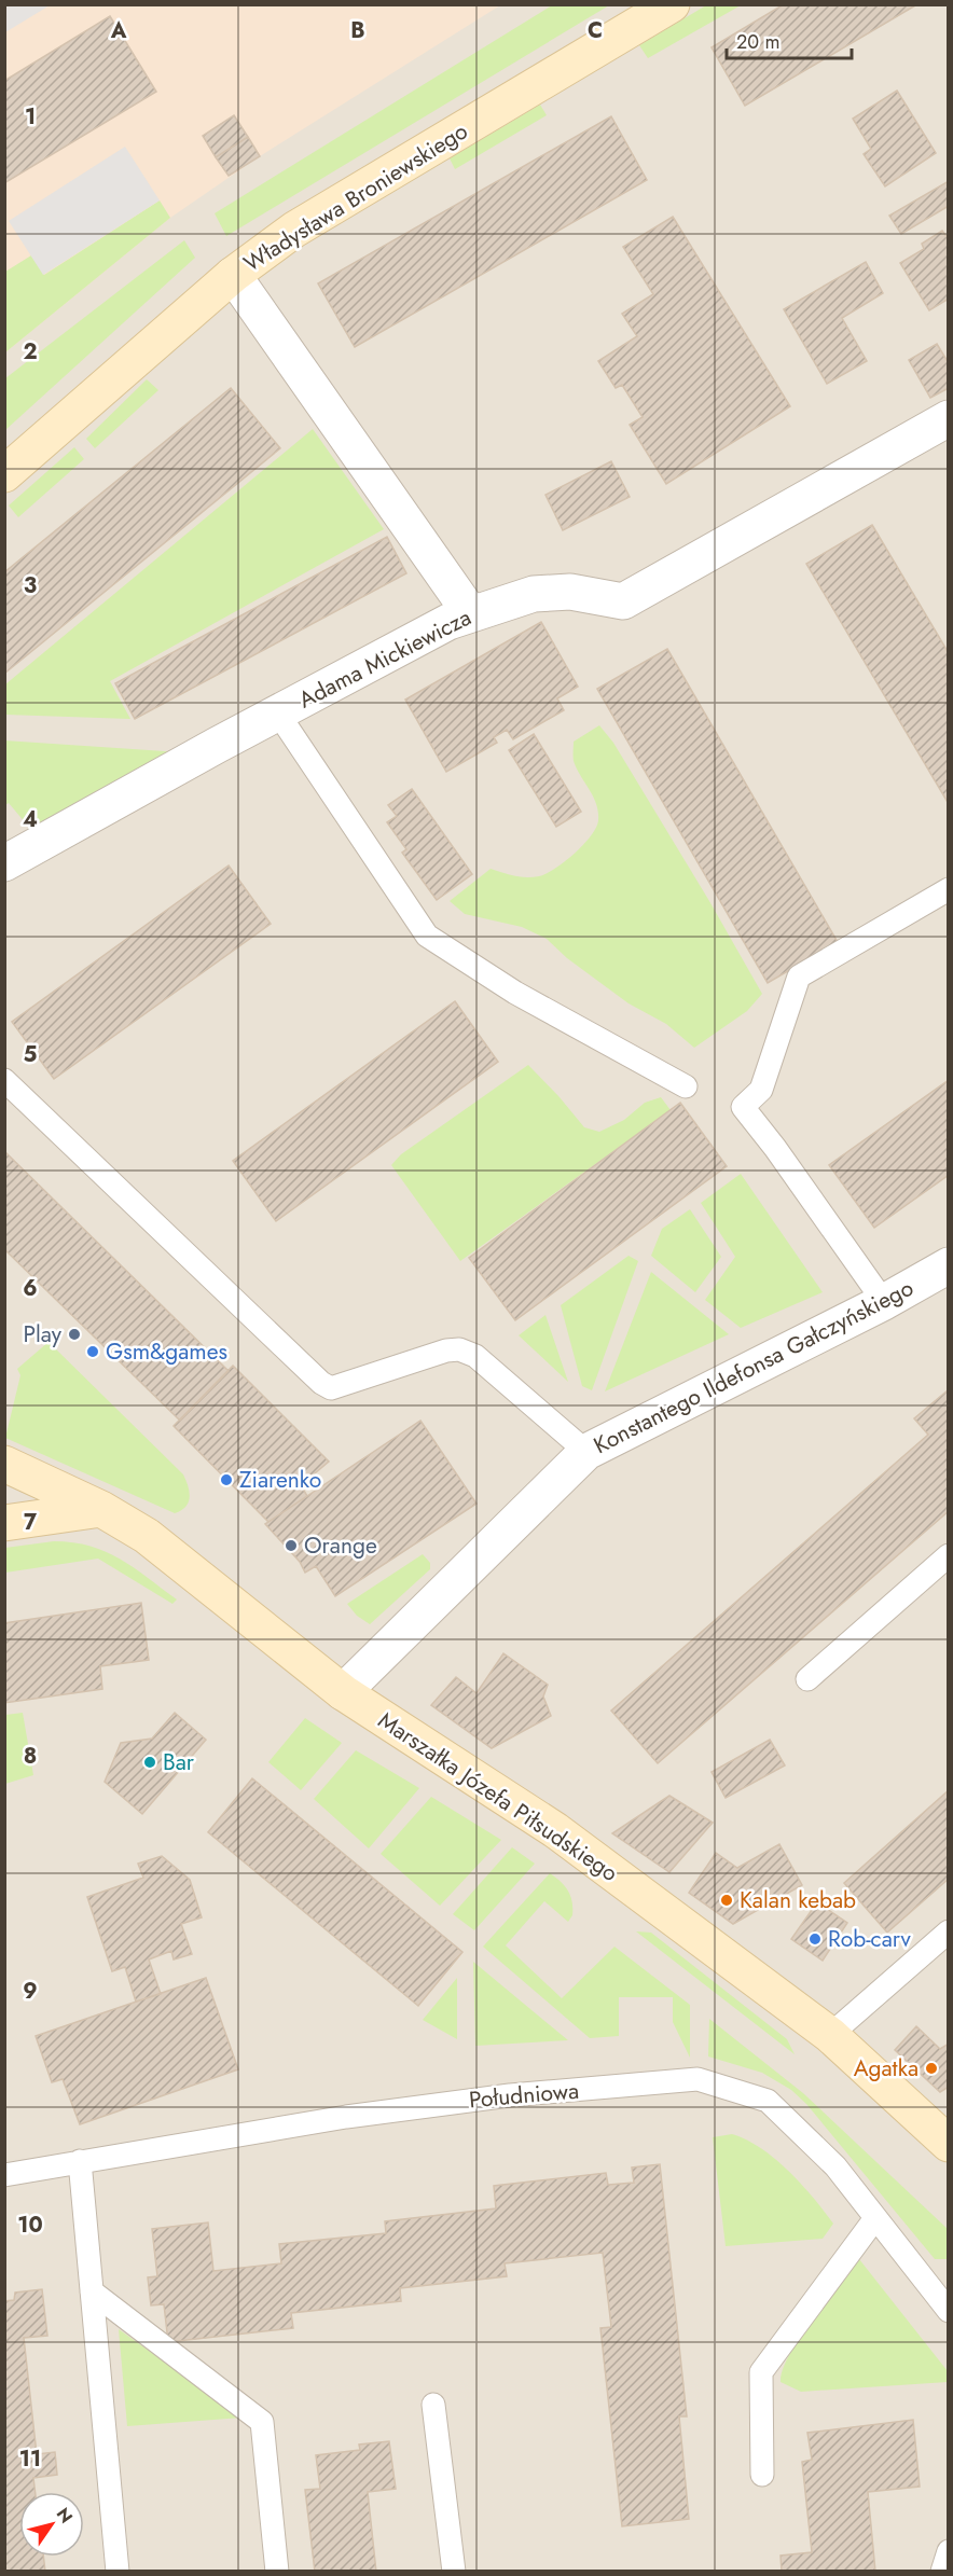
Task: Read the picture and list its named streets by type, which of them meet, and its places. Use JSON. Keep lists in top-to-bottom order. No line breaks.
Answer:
{"streets":{"street":["Władysława Broniewskiego","Adama Mickiewicza","Konstantego Ildefonsa Gałczyńskiego","Marszałka Józefa Piłsudskiego"],"lane":["Południowa"]},"crossings":[["Konstantego Ildefonsa Gałczyńskiego","Marszałka Józefa Piłsudskiego"]],"places":["Play","Gsm&games","Ziarenko","Orange","Bar","Kalan kebab","Rob-carv","Agatka"],"scale_bar":"20 m","north":"top right","grid":{"columns":["A","B","C"],"rows":["1","2","3","4","5","6","7","8","9","10","11"]}}
